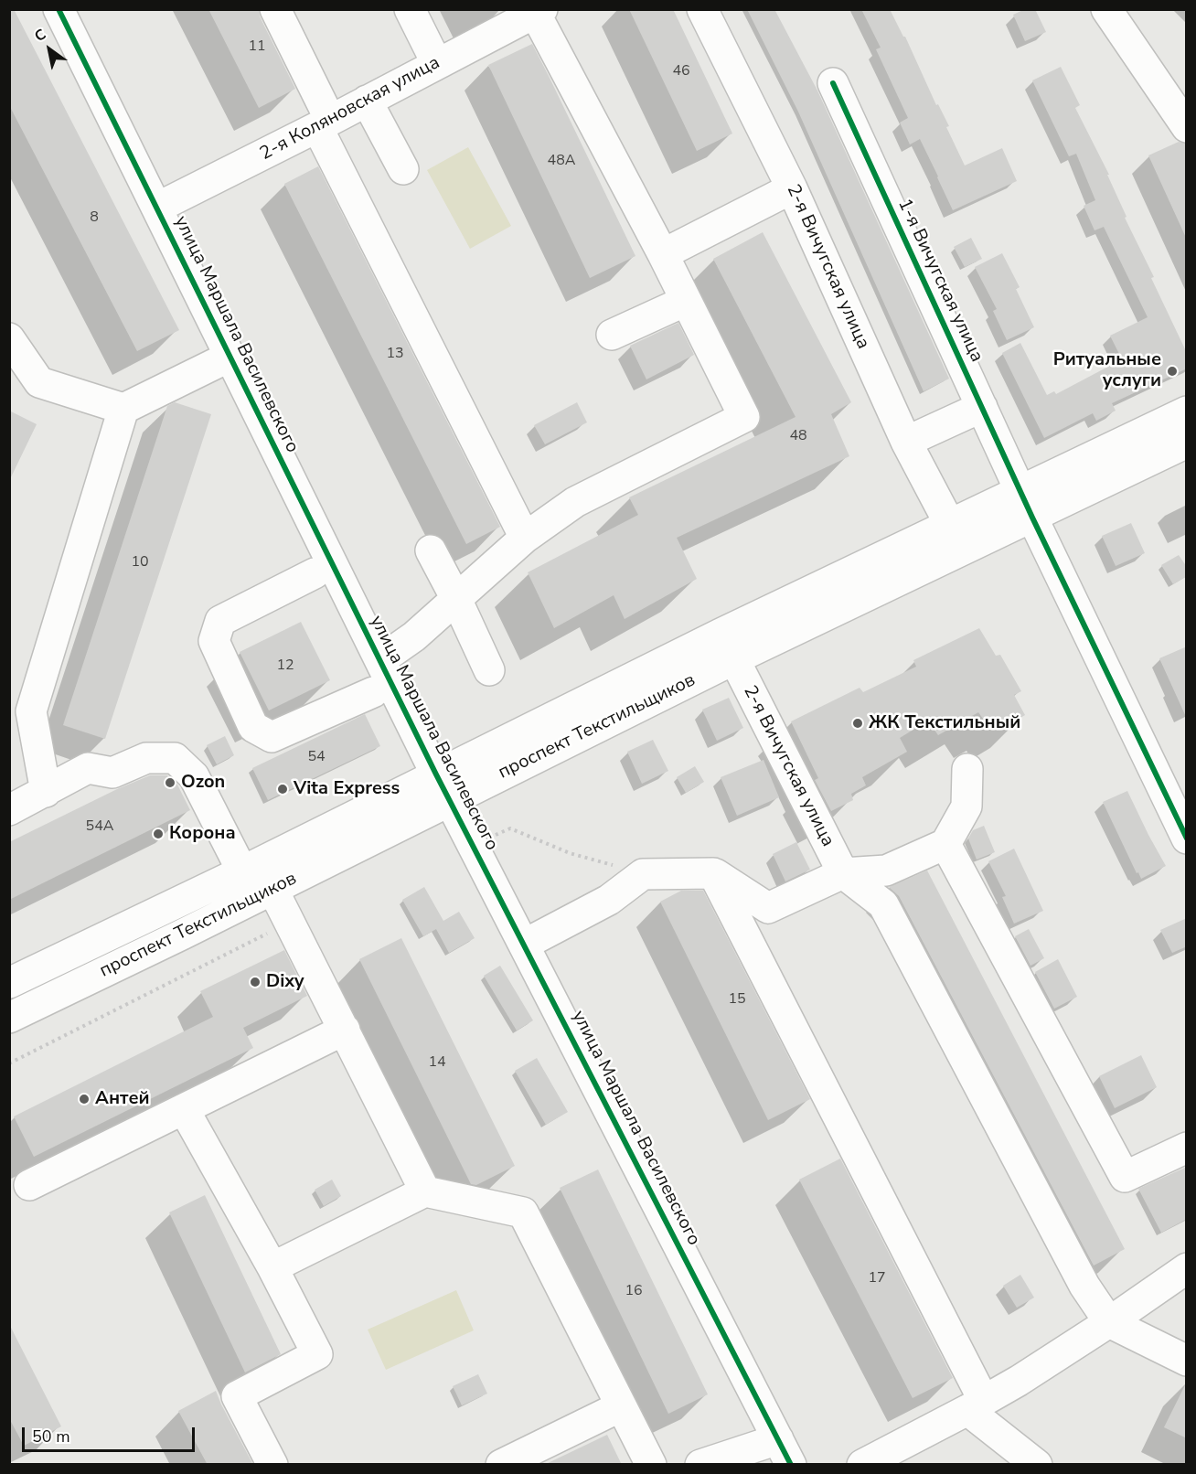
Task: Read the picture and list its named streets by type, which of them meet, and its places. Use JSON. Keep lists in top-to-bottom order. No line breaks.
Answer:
{"streets":{"street":["2-я Коляновская улица","2-я Вичугская улица","1-я Вичугская улица","улица Маршала Василевского","проспект Текстильщиков"]},"crossings":[["2-я Коляновская улица","улица Маршала Василевского"],["2-я Вичугская улица","проспект Текстильщиков"],["1-я Вичугская улица","проспект Текстильщиков"],["улица Маршала Василевского","проспект Текстильщиков"]],"places":["Ритуальные услуги","ЖК Текстильный","Ozon","Vita Express","Корона","Dixy","Антей"],"house_numbers":["11","46","48А","8","13","48","10","12","54","54А","15","14","17","16"],"scale_bar":"50 m","north":"top left"}
